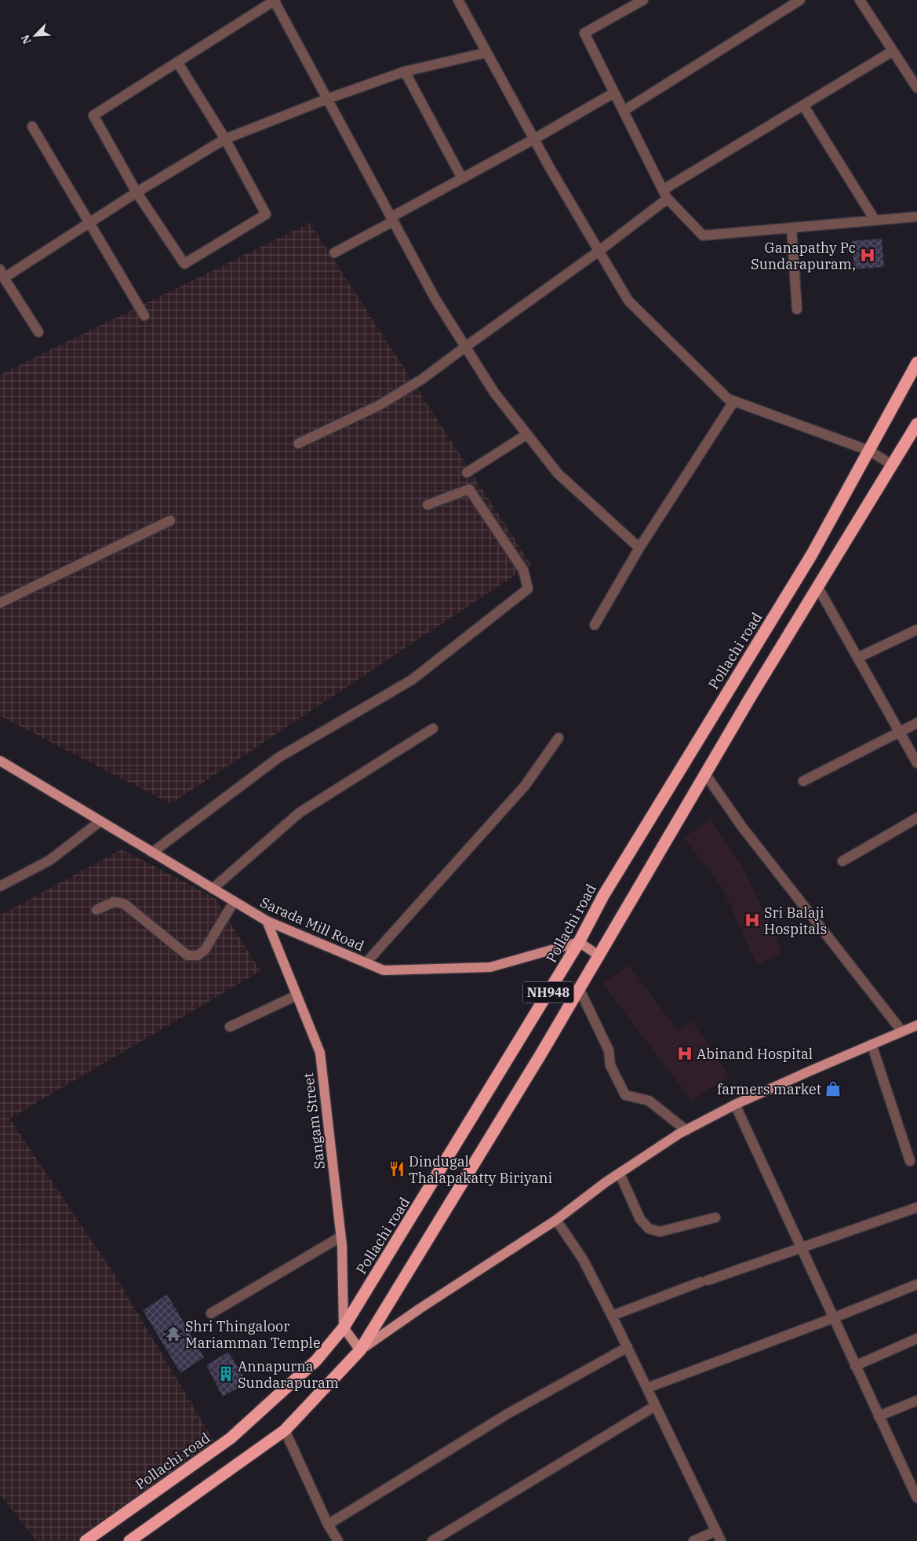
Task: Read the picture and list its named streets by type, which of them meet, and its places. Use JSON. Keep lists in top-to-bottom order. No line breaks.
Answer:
{"streets":{"highway":["Pollachi road","NH948"],"main road":["Sarada Mill Road","Sangam Street"]},"crossings":[["Pollachi road","Sarada Mill Road"],["Pollachi road","Sangam Street"],["Sarada Mill Road","Sangam Street"]],"places":{"hospital":["Ganapathy Pc Sundarapuram,","Sri Balaji Hospitals","Abinand Hospital"],"shop":["farmers market"],"restaurant":["Dindugal Thalapakatty Biriyani"],"temple":["Shri Thingaloor Mariamman Temple"],"building":["Annapurna Sundarapuram"]},"north":"bottom left"}
